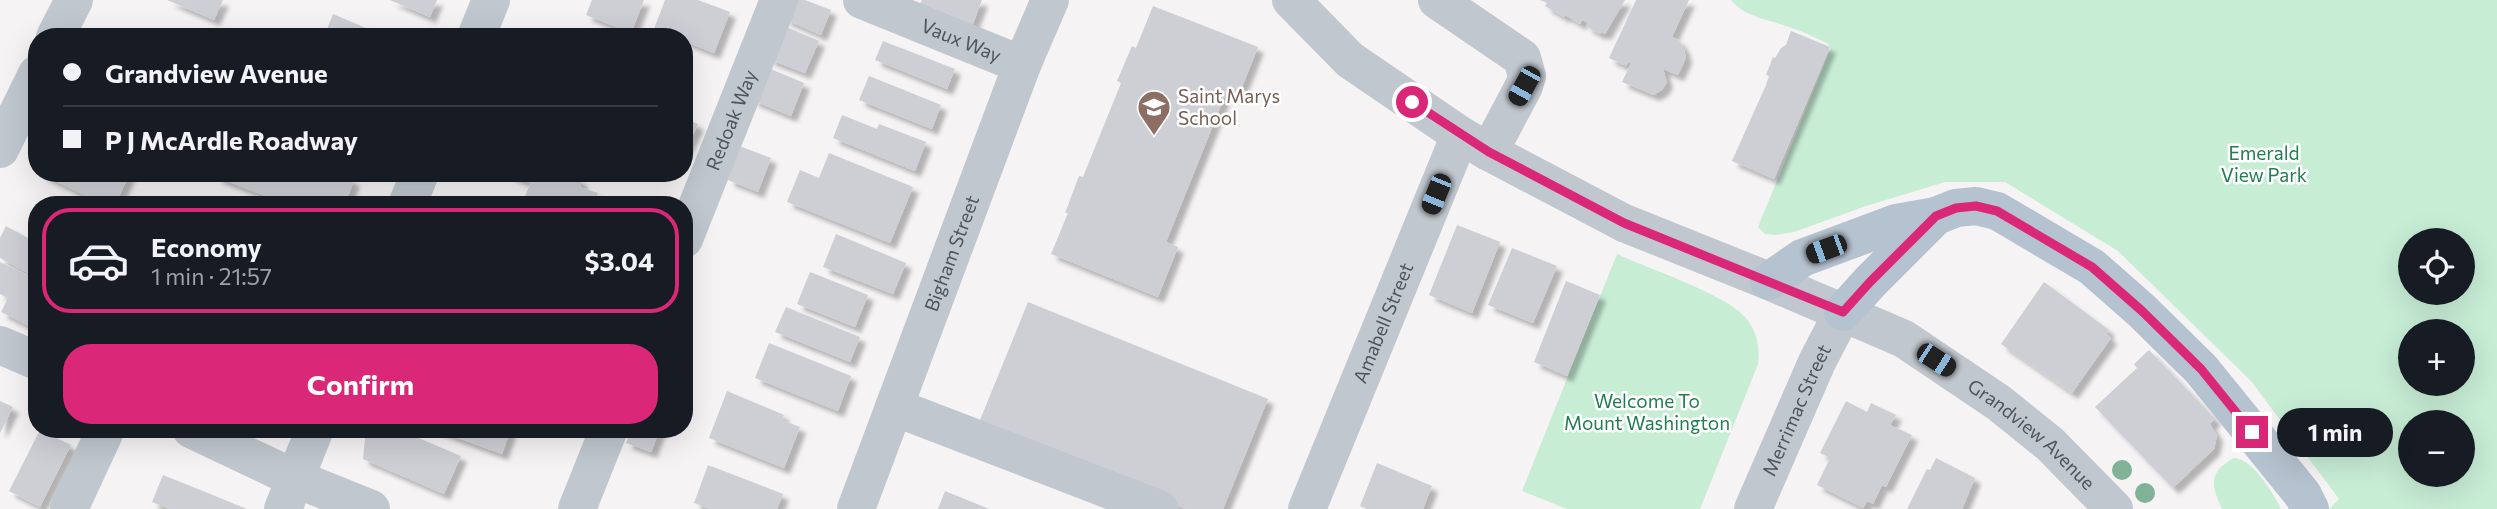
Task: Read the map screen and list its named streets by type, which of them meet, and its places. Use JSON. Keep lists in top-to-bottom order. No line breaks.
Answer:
{"streets":{"street":["Vaux Way","Redoak Way","Bigham Street","Amabell Street","Merrimac Street","Grandview Avenue"]},"crossings":[["Vaux Way","Bigham Street"],["Amabell Street","Grandview Avenue"],["Merrimac Street","Grandview Avenue"]],"parks":["Emerald View Park","Welcome To Mount Washington"],"places":{"school or university":["Saint Marys School"]},"page":{"banner":["Grandview Avenue","P J McArdle Roadway"],"list":[{"name":"Economy","note":"1 min · 21:57","value":"$3.04"}],"map_buttons":["+","−"],"buttons":"Confirm","bubble":"1 min"}}
